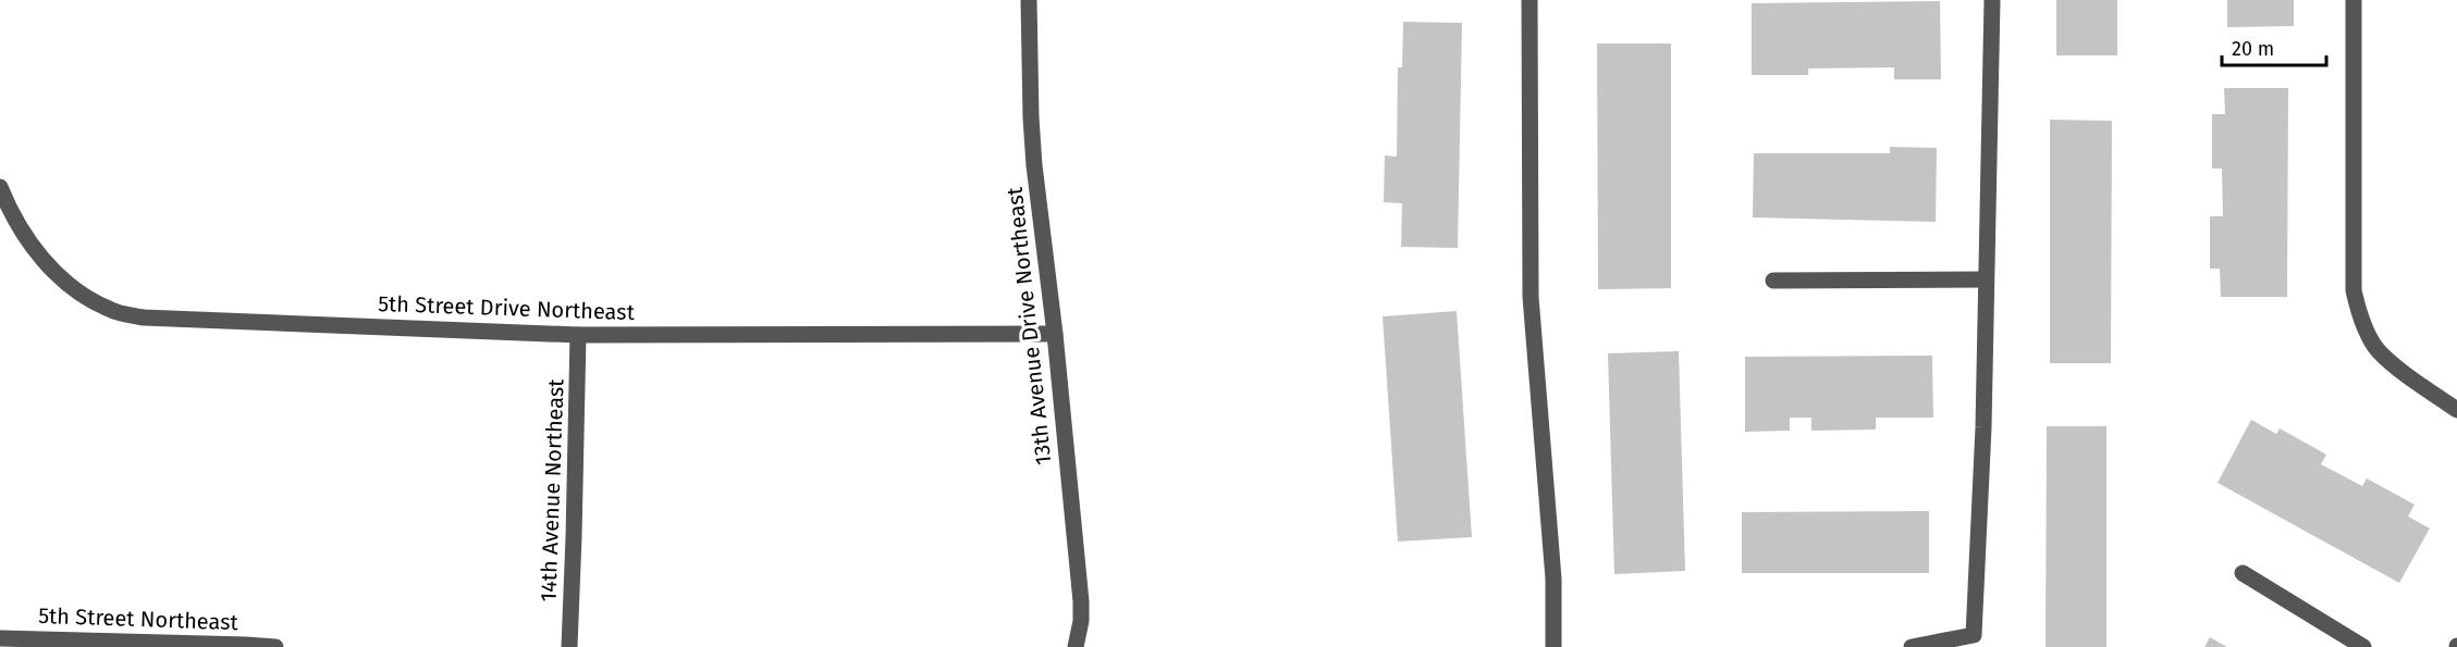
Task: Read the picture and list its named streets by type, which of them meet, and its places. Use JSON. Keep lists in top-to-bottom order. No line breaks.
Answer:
{"streets":{"street":["5th Street Drive Northeast","13th Avenue Drive Northeast","14th Avenue Northeast","5th Street Northeast"]},"crossings":[["5th Street Drive Northeast","13th Avenue Drive Northeast"],["5th Street Drive Northeast","14th Avenue Northeast"]],"scale_bar":"20 m"}
